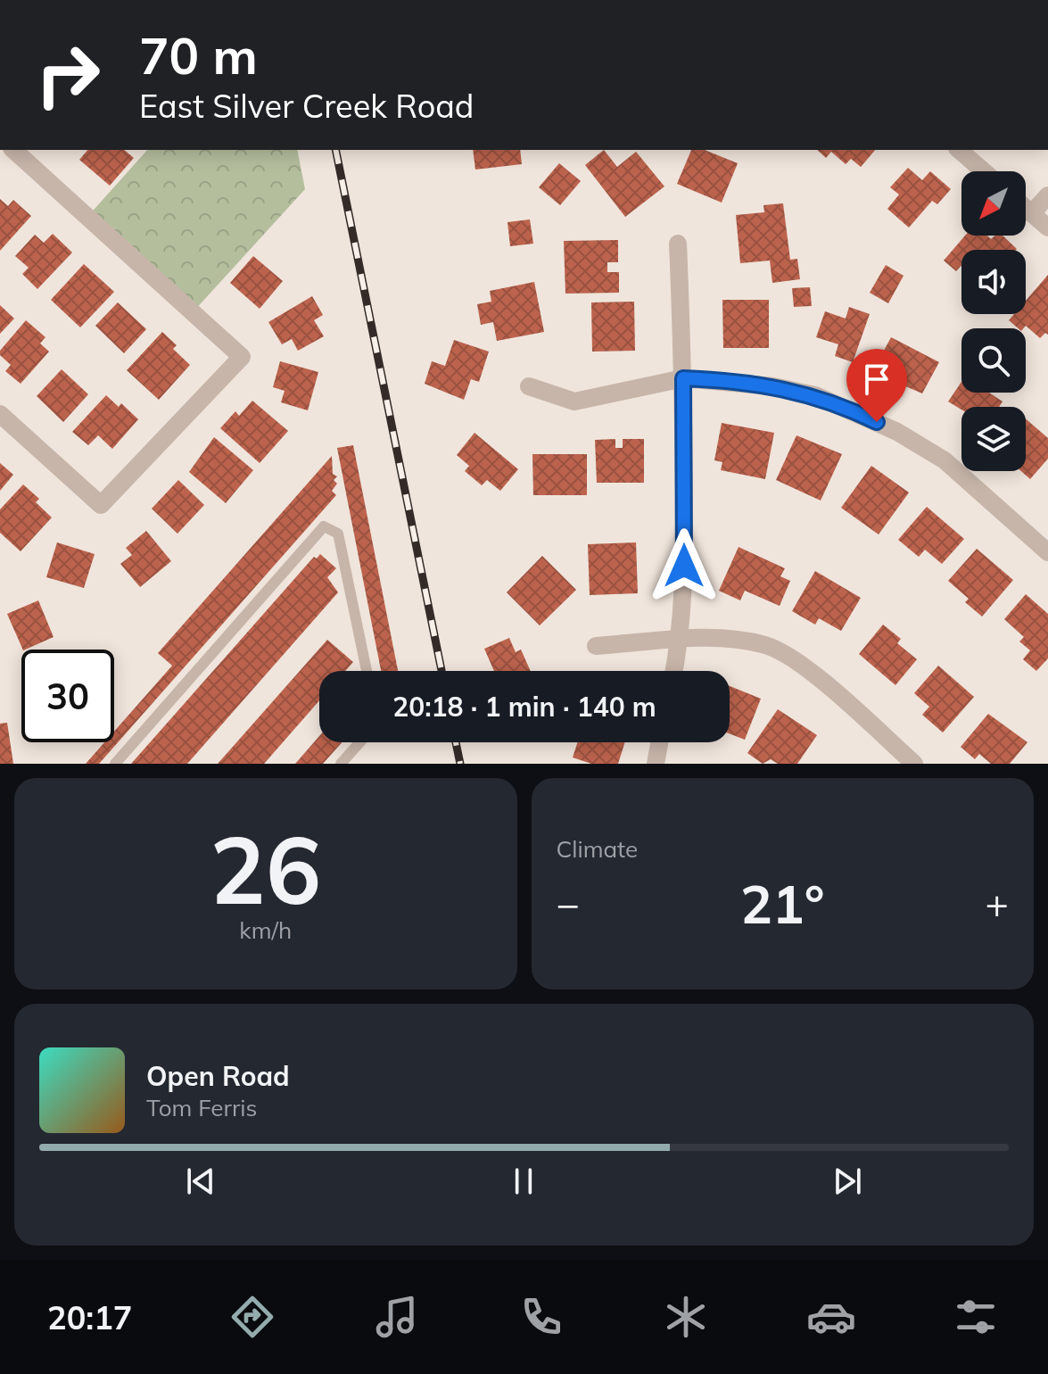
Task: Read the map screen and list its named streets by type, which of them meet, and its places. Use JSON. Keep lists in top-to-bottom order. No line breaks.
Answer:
{"north":"bottom left","page":{"turn":["70 m","East Silver Creek Road"],"limit":"30","trip":"20:18 · 1 min · 140 m","tile":[["26","km/h"],"Climate"],"heat":["−","21°","+"],"song":["Open Road","Tom Ferris"],"tabs":"20:17"}}
